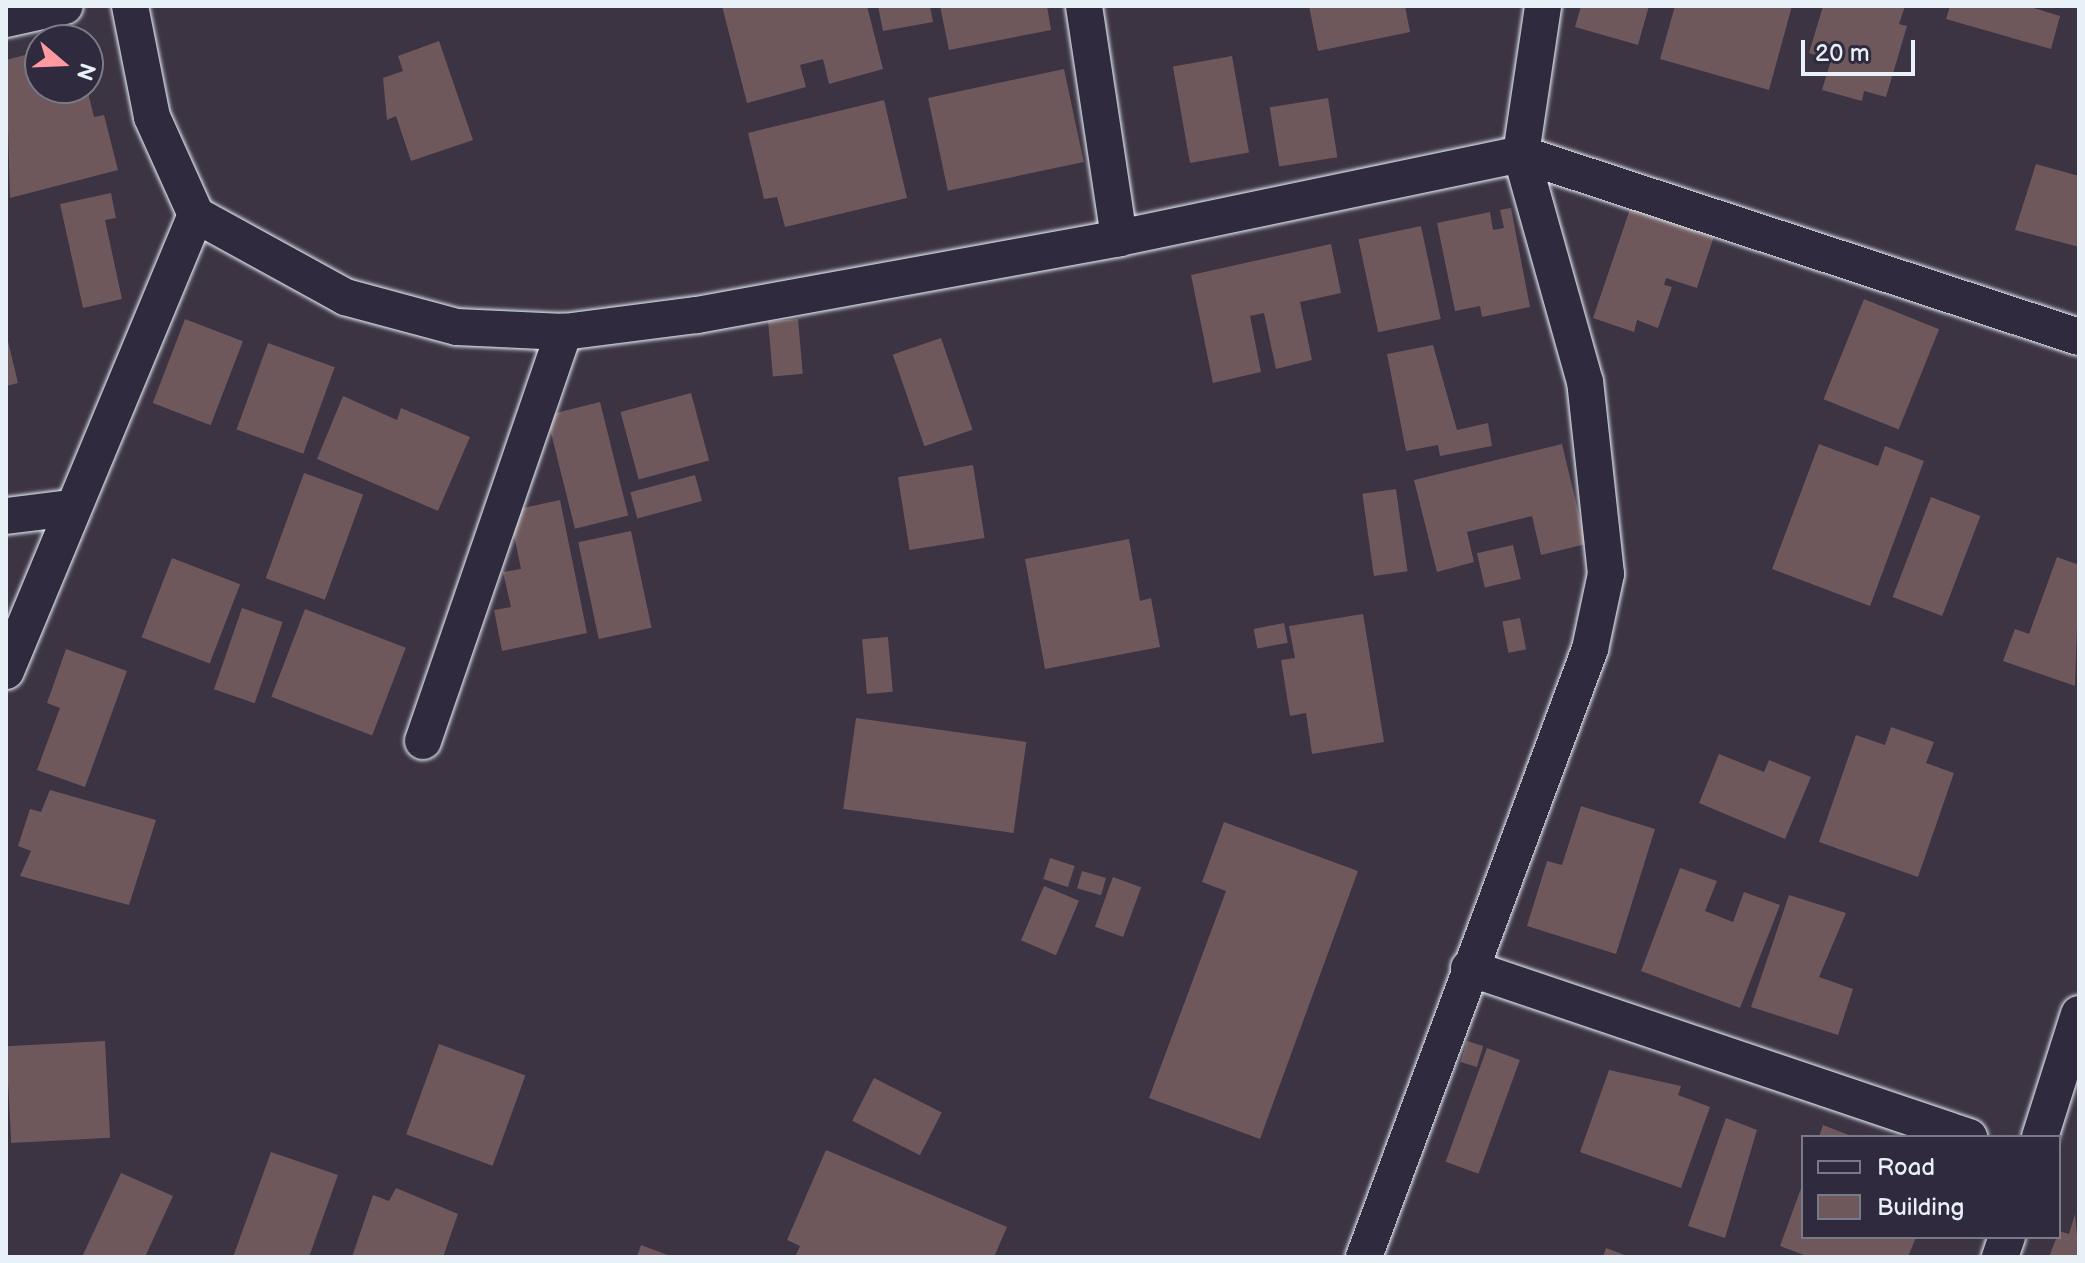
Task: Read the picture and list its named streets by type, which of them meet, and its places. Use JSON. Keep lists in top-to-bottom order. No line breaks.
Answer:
{"legend":["Road","Building"],"scale_bar":"20 m","north":"right"}
